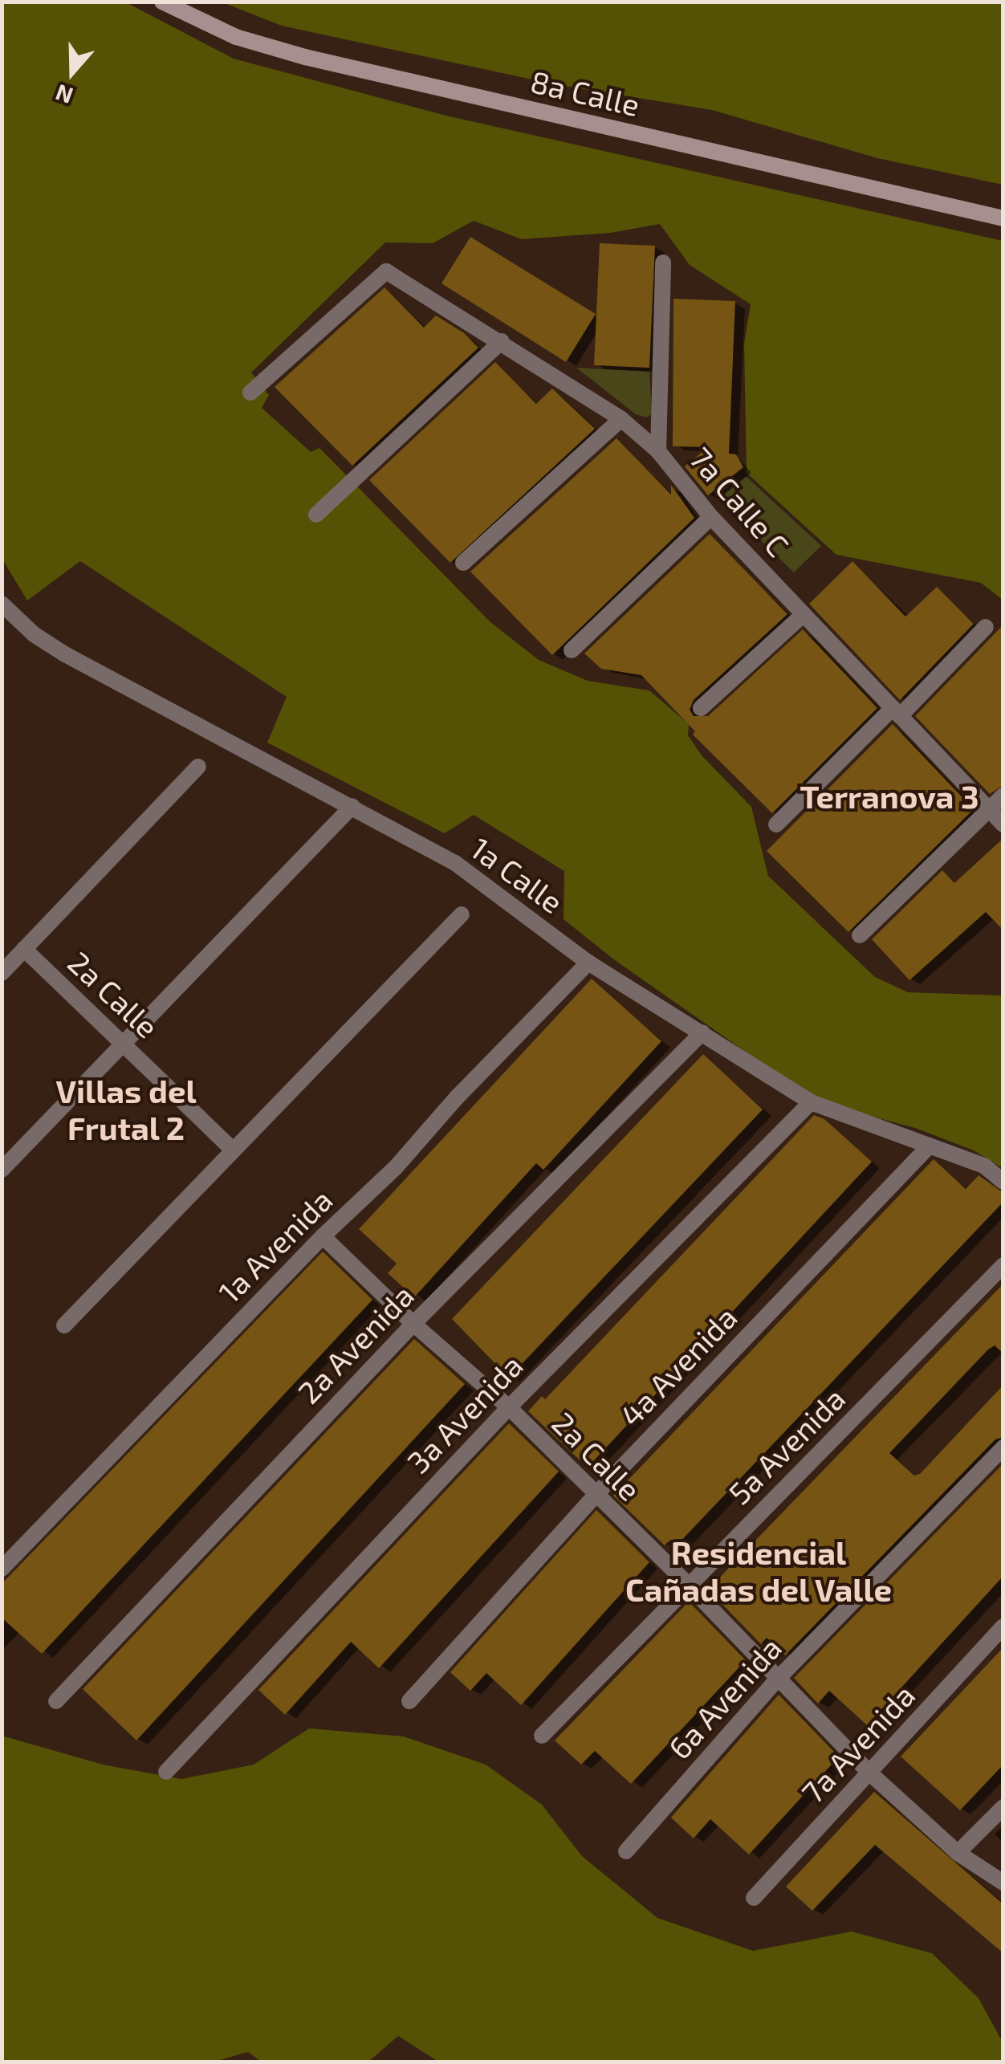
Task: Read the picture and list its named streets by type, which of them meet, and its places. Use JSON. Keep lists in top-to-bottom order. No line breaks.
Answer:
{"streets":{"main road":["8a Calle"],"street":["7a Calle C","1a Calle","2a Calle","1a Avenida","2a Avenida","4a Avenida","3a Avenida","5a Avenida","6a Avenida","7a Avenida"]},"crossings":[["1a Calle","1a Avenida"],["1a Calle","2a Avenida"],["1a Calle","4a Avenida"],["1a Calle","3a Avenida"],["2a Calle","1a Avenida"],["2a Calle","2a Avenida"],["2a Calle","4a Avenida"],["2a Calle","3a Avenida"],["2a Calle","5a Avenida"],["2a Calle","6a Avenida"],["2a Calle","7a Avenida"]],"districts":["Terranova 3","Villas del Frutal 2","Residencial Cañadas del Valle"],"north":"bottom"}
